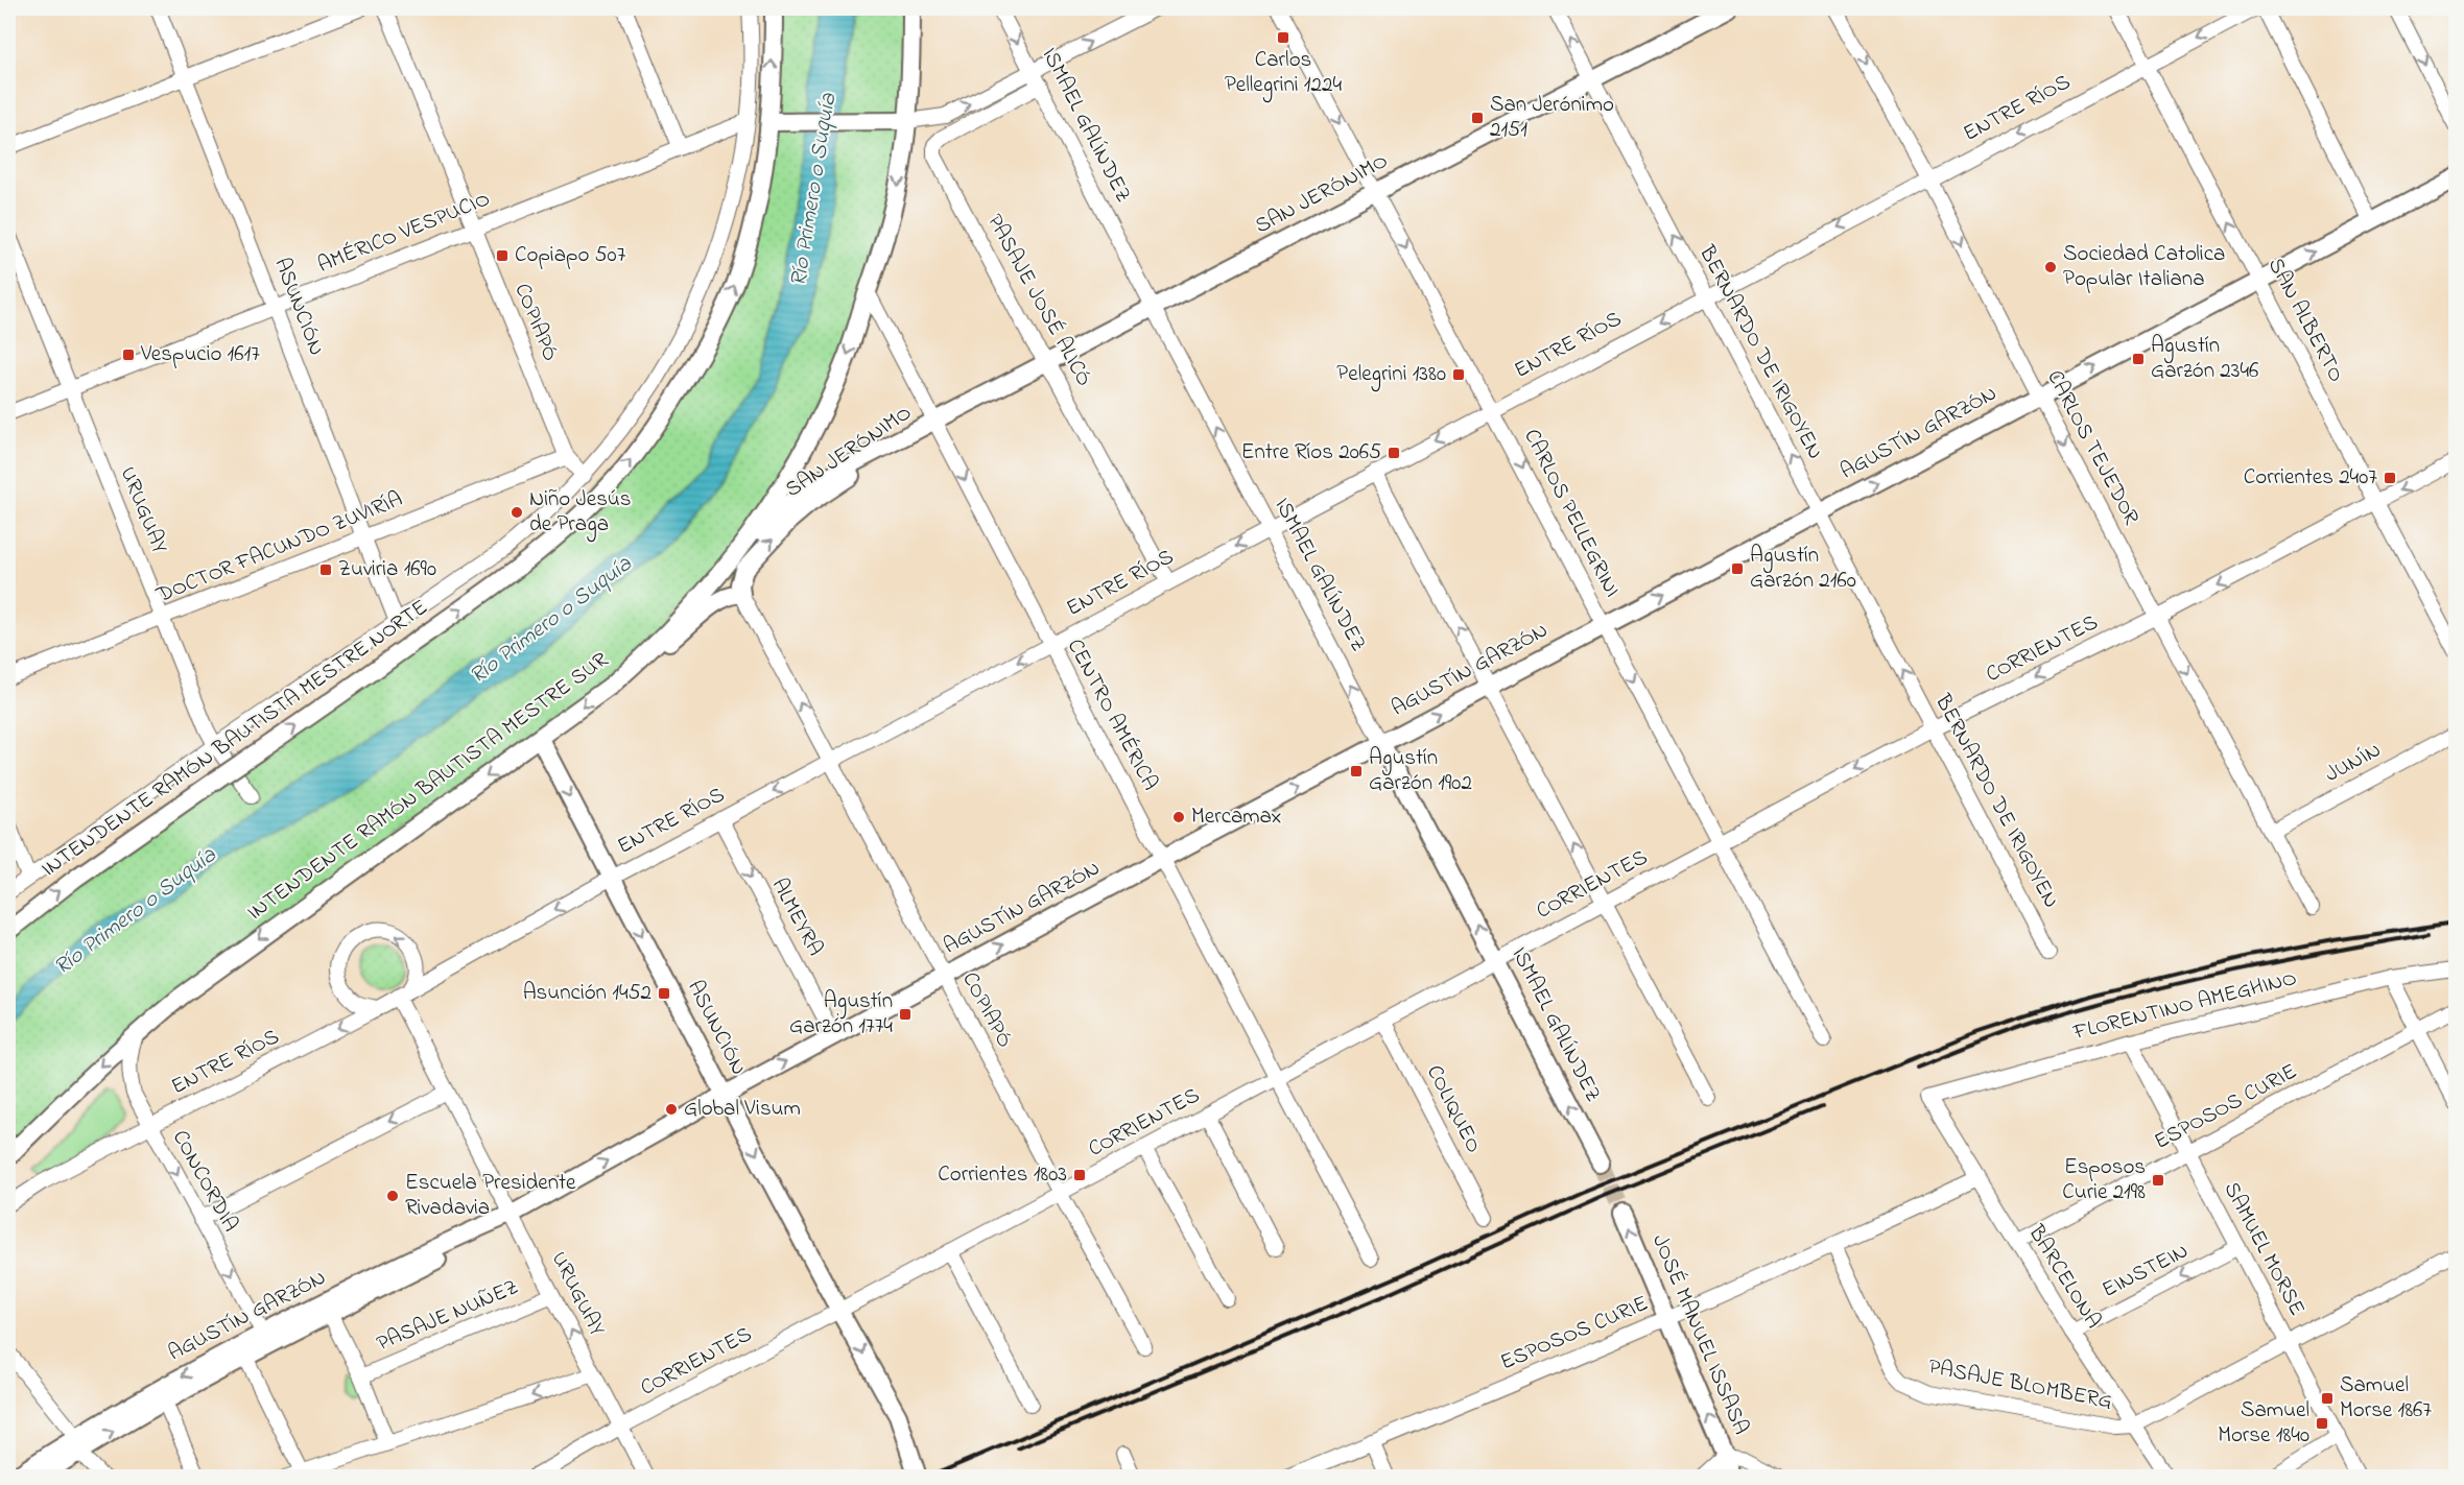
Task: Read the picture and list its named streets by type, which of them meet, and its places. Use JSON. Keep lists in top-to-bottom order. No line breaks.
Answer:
{"streets":{"main road":["ISMAEL GALÍNDEZ","SAN JERÓNIMO","ASUNCIÓN","AGUSTÍN GARZÓN","INTENDENTE RAMÓN BAUTISTA MESTRE NORTE","INTENDENTE RAMÓN BAUTISTA MESTRE SUR","JOSÉ MANUEL ISSASA"],"street":["ENTRE RÍOS","AMÉRICO VESPUCIO","PASAJE JOSÉ ALICÓ","SAN ALBERTO","COPIAPÓ","BERNARDO DE IRIGOYEN","CARLOS TEJEDOR","URUGUAY","CARLOS PELLEGRINI","DOCTOR FACUNDO ZUVIRÍA","CORRIENTES","CENTRO AMÉRICA","JUNÍN","ALMEYRA","FLORENTINO AMEGHINO","ESPOSOS CURIE","COLIQUEO","CONCORDIA","SAMUEL MORSE","EINSTEIN","BARCELONA","PASAJE NUÑEZ","PASAJE BLOMBERG"]},"crossings":[["ENTRE RÍOS","ISMAEL GALÍNDEZ"],["ENTRE RÍOS","PASAJE JOSÉ ALICÓ"],["ENTRE RÍOS","ASUNCIÓN"],["ENTRE RÍOS","SAN ALBERTO"],["ENTRE RÍOS","COPIAPÓ"],["ENTRE RÍOS","BERNARDO DE IRIGOYEN"],["ENTRE RÍOS","CARLOS TEJEDOR"],["ENTRE RÍOS","URUGUAY"],["ENTRE RÍOS","CARLOS PELLEGRINI"],["ENTRE RÍOS","CENTRO AMÉRICA"],["ENTRE RÍOS","ALMEYRA"],["ENTRE RÍOS","CONCORDIA"],["ISMAEL GALÍNDEZ","SAN JERÓNIMO"],["ISMAEL GALÍNDEZ","PASAJE JOSÉ ALICÓ"],["ISMAEL GALÍNDEZ","AGUSTÍN GARZÓN"],["ISMAEL GALÍNDEZ","CORRIENTES"],["SAN JERÓNIMO","PASAJE JOSÉ ALICÓ"],["SAN JERÓNIMO","COPIAPÓ"],["SAN JERÓNIMO","BERNARDO DE IRIGOYEN"],["SAN JERÓNIMO","CARLOS PELLEGRINI"],["SAN JERÓNIMO","CENTRO AMÉRICA"],["SAN JERÓNIMO","INTENDENTE RAMÓN BAUTISTA MESTRE SUR"],["AMÉRICO VESPUCIO","ASUNCIÓN"],["AMÉRICO VESPUCIO","COPIAPÓ"],["AMÉRICO VESPUCIO","URUGUAY"],["ASUNCIÓN","AGUSTÍN GARZÓN"],["ASUNCIÓN","DOCTOR FACUNDO ZUVIRÍA"],["ASUNCIÓN","CORRIENTES"],["ASUNCIÓN","INTENDENTE RAMÓN BAUTISTA MESTRE SUR"],["SAN ALBERTO","AGUSTÍN GARZÓN"],["SAN ALBERTO","CORRIENTES"],["COPIAPÓ","AGUSTÍN GARZÓN"],["COPIAPÓ","DOCTOR FACUNDO ZUVIRÍA"],["COPIAPÓ","CORRIENTES"],["BERNARDO DE IRIGOYEN","AGUSTÍN GARZÓN"],["BERNARDO DE IRIGOYEN","CORRIENTES"],["AGUSTÍN GARZÓN","CARLOS TEJEDOR"],["AGUSTÍN GARZÓN","URUGUAY"],["AGUSTÍN GARZÓN","CARLOS PELLEGRINI"],["AGUSTÍN GARZÓN","CENTRO AMÉRICA"],["AGUSTÍN GARZÓN","ALMEYRA"],["AGUSTÍN GARZÓN","CONCORDIA"],["CARLOS TEJEDOR","CORRIENTES"],["CARLOS TEJEDOR","JUNÍN"],["URUGUAY","DOCTOR FACUNDO ZUVIRÍA"],["URUGUAY","CORRIENTES"],["URUGUAY","PASAJE NUÑEZ"],["CARLOS PELLEGRINI","CORRIENTES"],["CORRIENTES","CENTRO AMÉRICA"],["CORRIENTES","COLIQUEO"],["CENTRO AMÉRICA","INTENDENTE RAMÓN BAUTISTA MESTRE SUR"],["INTENDENTE RAMÓN BAUTISTA MESTRE SUR","CONCORDIA"],["FLORENTINO AMEGHINO","SAMUEL MORSE"],["FLORENTINO AMEGHINO","BARCELONA"],["ESPOSOS CURIE","SAMUEL MORSE"],["ESPOSOS CURIE","BARCELONA"],["ESPOSOS CURIE","JOSÉ MANUEL ISSASA"],["ESPOSOS CURIE","PASAJE BLOMBERG"],["SAMUEL MORSE","EINSTEIN"],["EINSTEIN","BARCELONA"],["BARCELONA","PASAJE BLOMBERG"]],"one_way":["ENTRE RÍOS","ASUNCIÓN","BERNARDO DE IRIGOYEN","AGUSTÍN GARZÓN","CARLOS TEJEDOR","CARLOS PELLEGRINI","CORRIENTES","INTENDENTE RAMÓN BAUTISTA MESTRE NORTE","INTENDENTE RAMÓN BAUTISTA MESTRE SUR","ALMEYRA","CONCORDIA","JOSÉ MANUEL ISSASA"],"water":["Río Primero o Suquía"],"places":{"transit":["Carlos Pellegrini 1224","San Jerónimo 2151","Copiapo 507","Vespucio 1617","Agustín Garzón 2346","Pelegrini 1380","Entre Ríos 2065","Corrientes 2407","Agustín Garzón 2160","Zuviria 1690","Agustín Garzón 1902","Asunción 1452","Agustín Garzón 1774","Corrientes 1803","Esposos Curie 2198","Samuel Morse 1867","Samuel Morse 1840"],"other":["Sociedad Catolica Popular Italiana","Niño Jesús de Praga","Mercamax","Global Visum","Escuela Presidente Rivadavia"]}}
